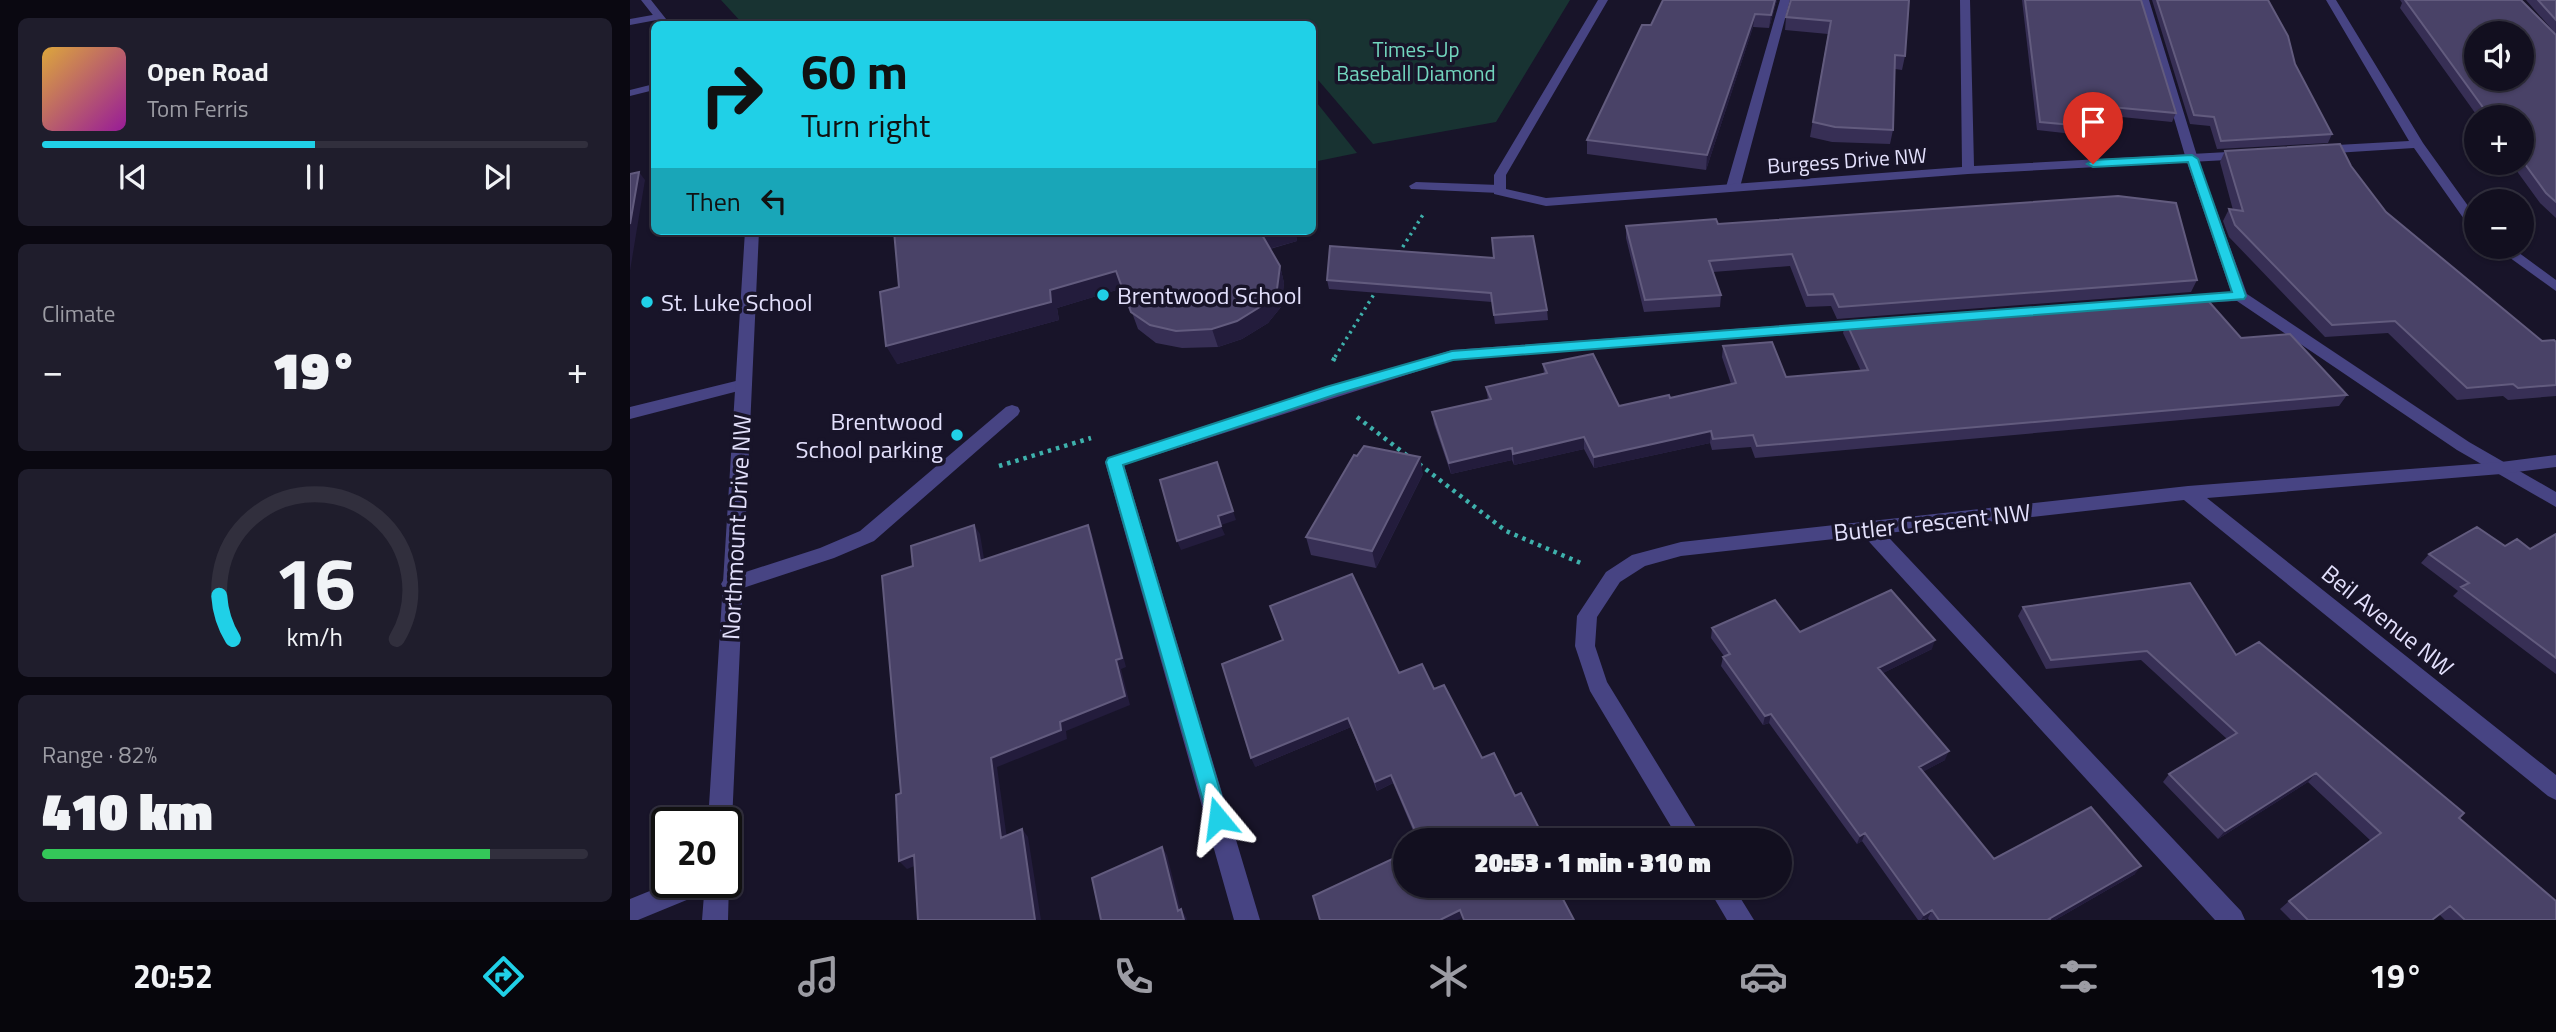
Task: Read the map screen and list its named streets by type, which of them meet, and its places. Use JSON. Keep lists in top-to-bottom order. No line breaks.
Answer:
{"streets":{"street":["Burgess Drive NW","Butler Crescent NW","Northmount Drive NW","Beil Avenue NW"]},"crossings":[["Butler Crescent NW","Beil Avenue NW"]],"parks":["Times-Up Baseball Diamond"],"places":["Brentwood School","St. Luke School","Brentwood School parking"],"page":{"map_buttons":["+","−"],"turn":["60 m","Turn right"],"song":["Open Road","Tom Ferris"],"then":"Then","tile":["Climate",["Range · 82%","410 km"]],"heat":["−","19°","+"],"limit":"20","trip":"20:53 · 1 min · 310 m","tabs":["20:52","19°"],"gauge":["16","km/h"]}}
